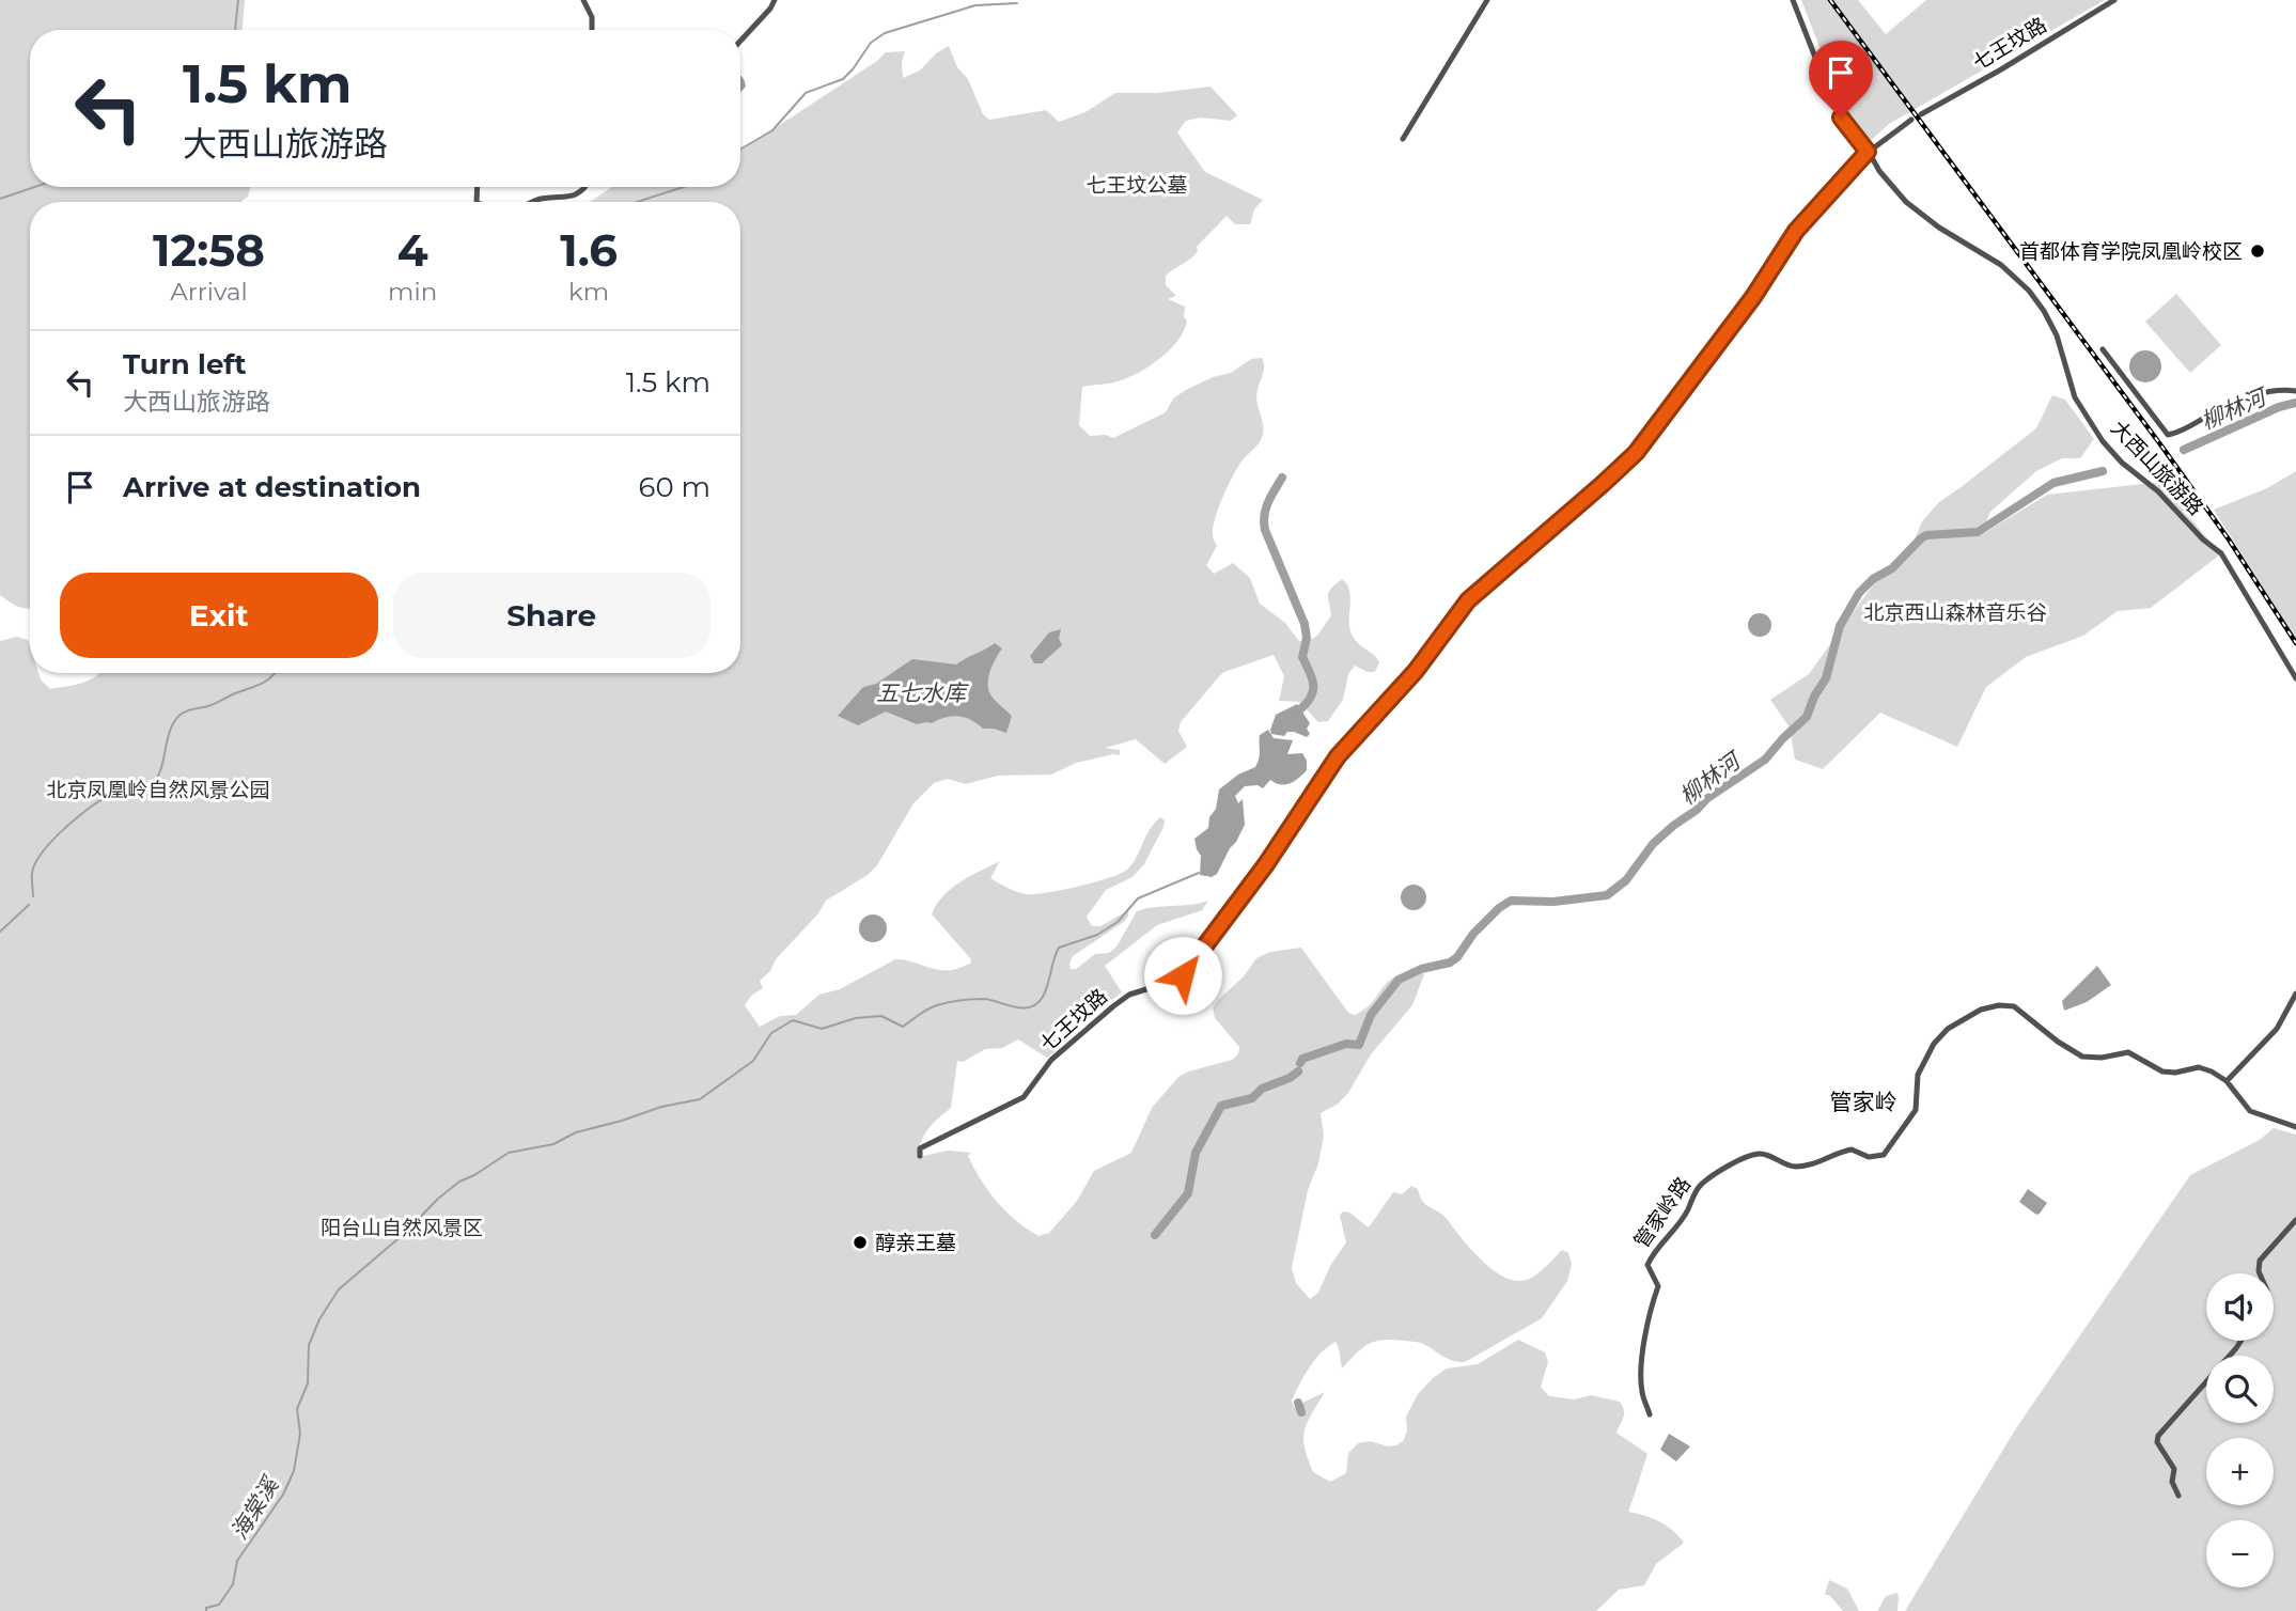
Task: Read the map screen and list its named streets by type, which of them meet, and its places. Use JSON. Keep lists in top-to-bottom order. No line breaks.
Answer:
{"streets":{"street":["七王坟路","大西山旅游路","管家岭路"]},"crossings":[["七王坟路","大西山旅游路"]],"districts":["管家岭"],"water":["柳林河","五七水库","海棠溪"],"parks":["七王坟公墓","北京西山森林音乐谷","北京凤凰岭自然风景公园","阳台山自然风景区"],"places":["首都体育学院凤凰岭校区","醇亲王墓"],"page":{"turn":["1.5 km","大西山旅游路"],"eta":["12:58","Arrival","4","min","1.6","km"],"list":[{"name":"Turn left","note":"大西山旅游路","value":"1.5 km"},{"name":"Arrive at destination","value":"60 m"}],"buttons":["Exit","Share"],"map_buttons":["+","−"]}}
